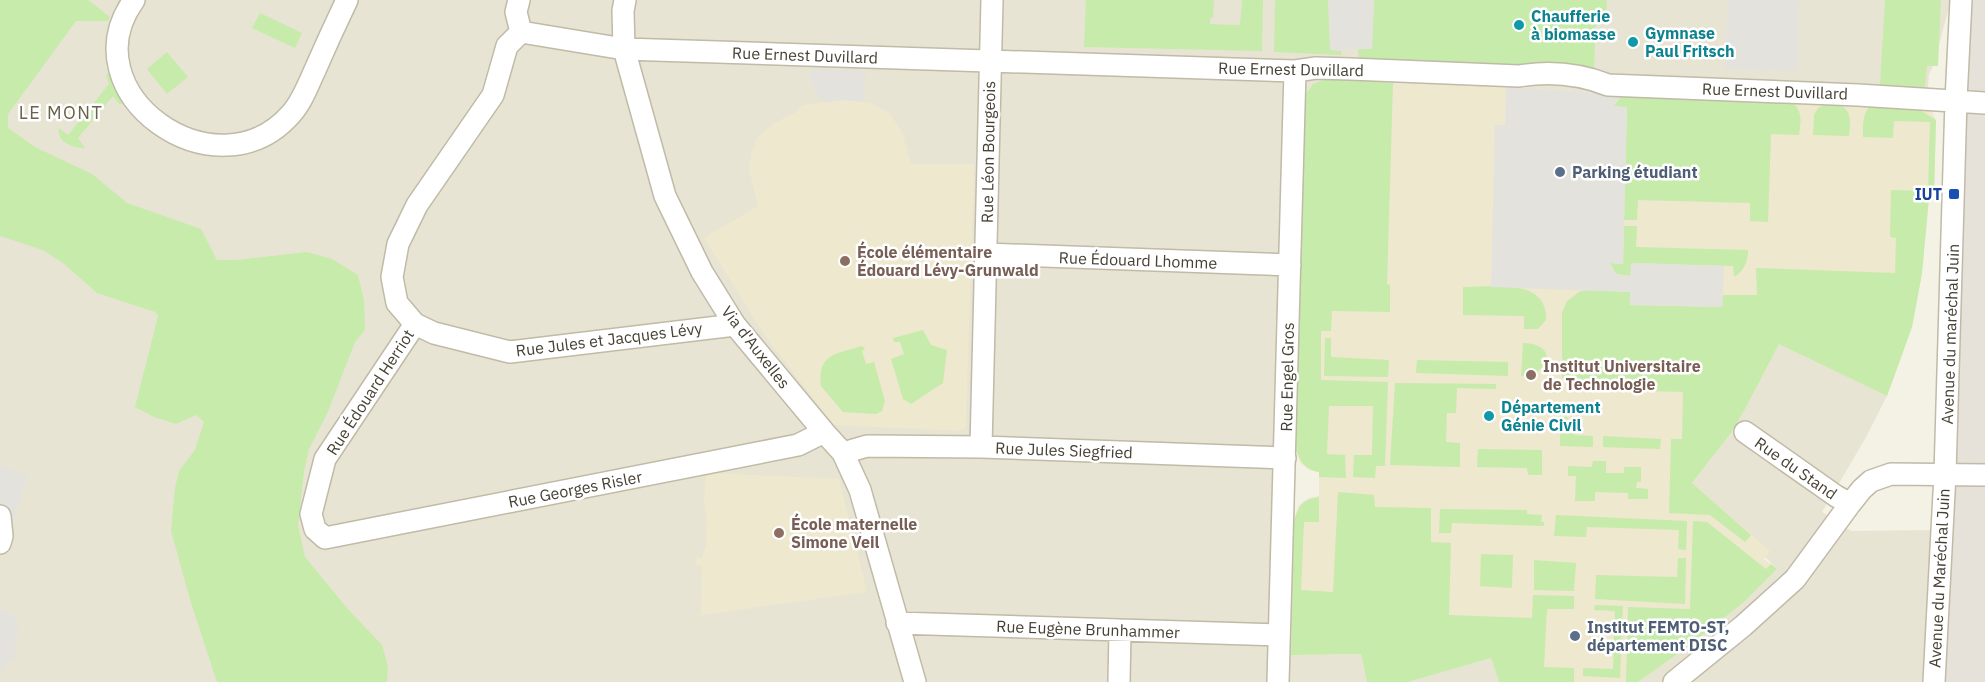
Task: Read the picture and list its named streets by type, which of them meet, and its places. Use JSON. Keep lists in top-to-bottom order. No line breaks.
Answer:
{"streets":{"street":["Rue Ernest Duvillard","Rue Léon Bourgeois","Rue Édouard Lhomme","Avenue du maréchal Juin","Rue Jules et Jacques Lévy","Via d'Auxelles","Rue Engel Gros","Rue Édouard Herriot","Rue Jules Siegfried","Rue du Stand","Rue Georges Risler","Avenue du Maréchal Juin","Rue Eugène Brunhammer"]},"crossings":[["Rue Ernest Duvillard","Rue Léon Bourgeois"],["Rue Ernest Duvillard","Avenue du maréchal Juin"],["Rue Ernest Duvillard","Via d'Auxelles"],["Rue Ernest Duvillard","Rue Engel Gros"],["Rue Léon Bourgeois","Rue Édouard Lhomme"],["Rue Léon Bourgeois","Rue Jules Siegfried"],["Rue Édouard Lhomme","Rue Engel Gros"],["Avenue du maréchal Juin","Rue du Stand"],["Avenue du maréchal Juin","Avenue du Maréchal Juin"],["Rue Jules et Jacques Lévy","Via d'Auxelles"],["Rue Jules et Jacques Lévy","Rue Édouard Herriot"],["Via d'Auxelles","Rue Jules Siegfried"],["Via d'Auxelles","Rue Georges Risler"],["Via d'Auxelles","Rue Eugène Brunhammer"],["Rue Engel Gros","Rue Jules Siegfried"],["Rue Engel Gros","Rue Eugène Brunhammer"],["Rue Édouard Herriot","Rue Georges Risler"],["Rue du Stand","Avenue du Maréchal Juin"]],"districts":["LE MONT"],"places":{"other":["Chaufferie à biomasse","Gymnase Paul Fritsch","Parking étudiant","École élémentaire Édouard Lévy-Grunwald","Institut Universitaire de Technologie","Département Génie Civil","École maternelle Simone Veil","Institut FEMTO-ST, département DISC"],"transit":["IUT"]}}
